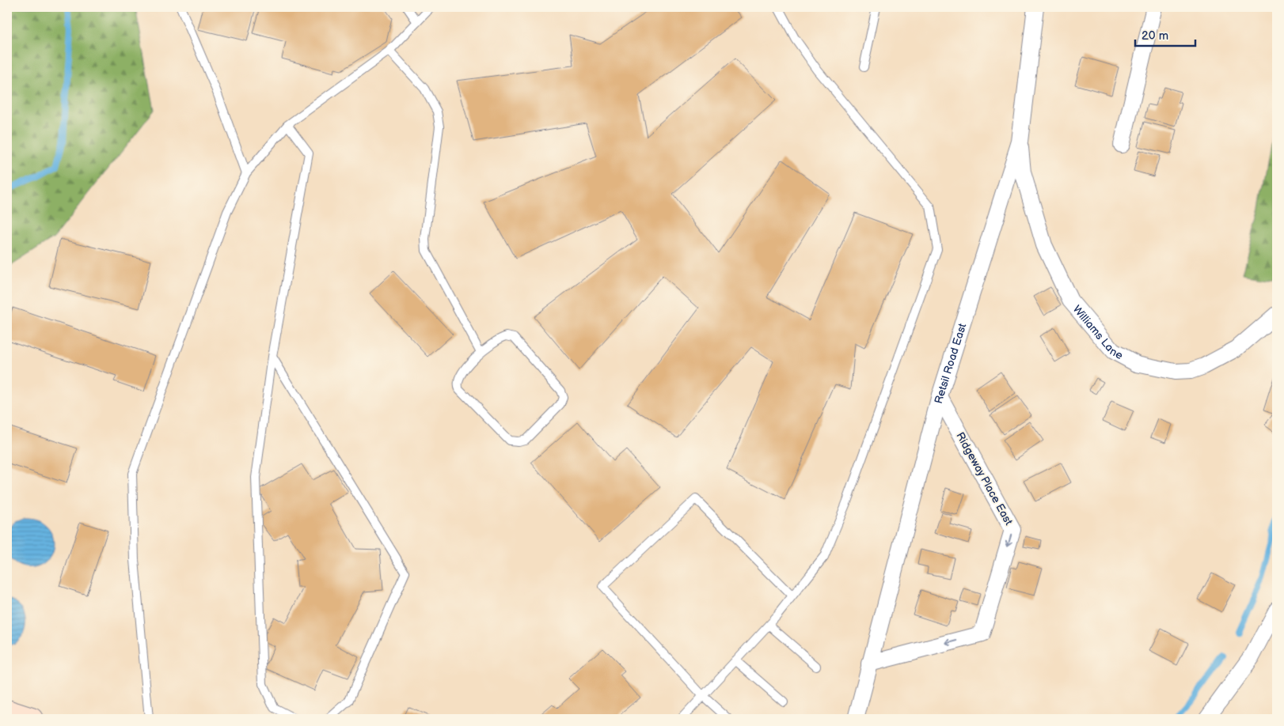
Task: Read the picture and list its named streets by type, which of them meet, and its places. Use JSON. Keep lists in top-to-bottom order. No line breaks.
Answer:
{"streets":{"street":["Williams Lane","Retsil Road East","Ridgeway Place East"]},"crossings":[["Williams Lane","Retsil Road East"],["Retsil Road East","Ridgeway Place East"]],"scale_bar":"20 m"}
